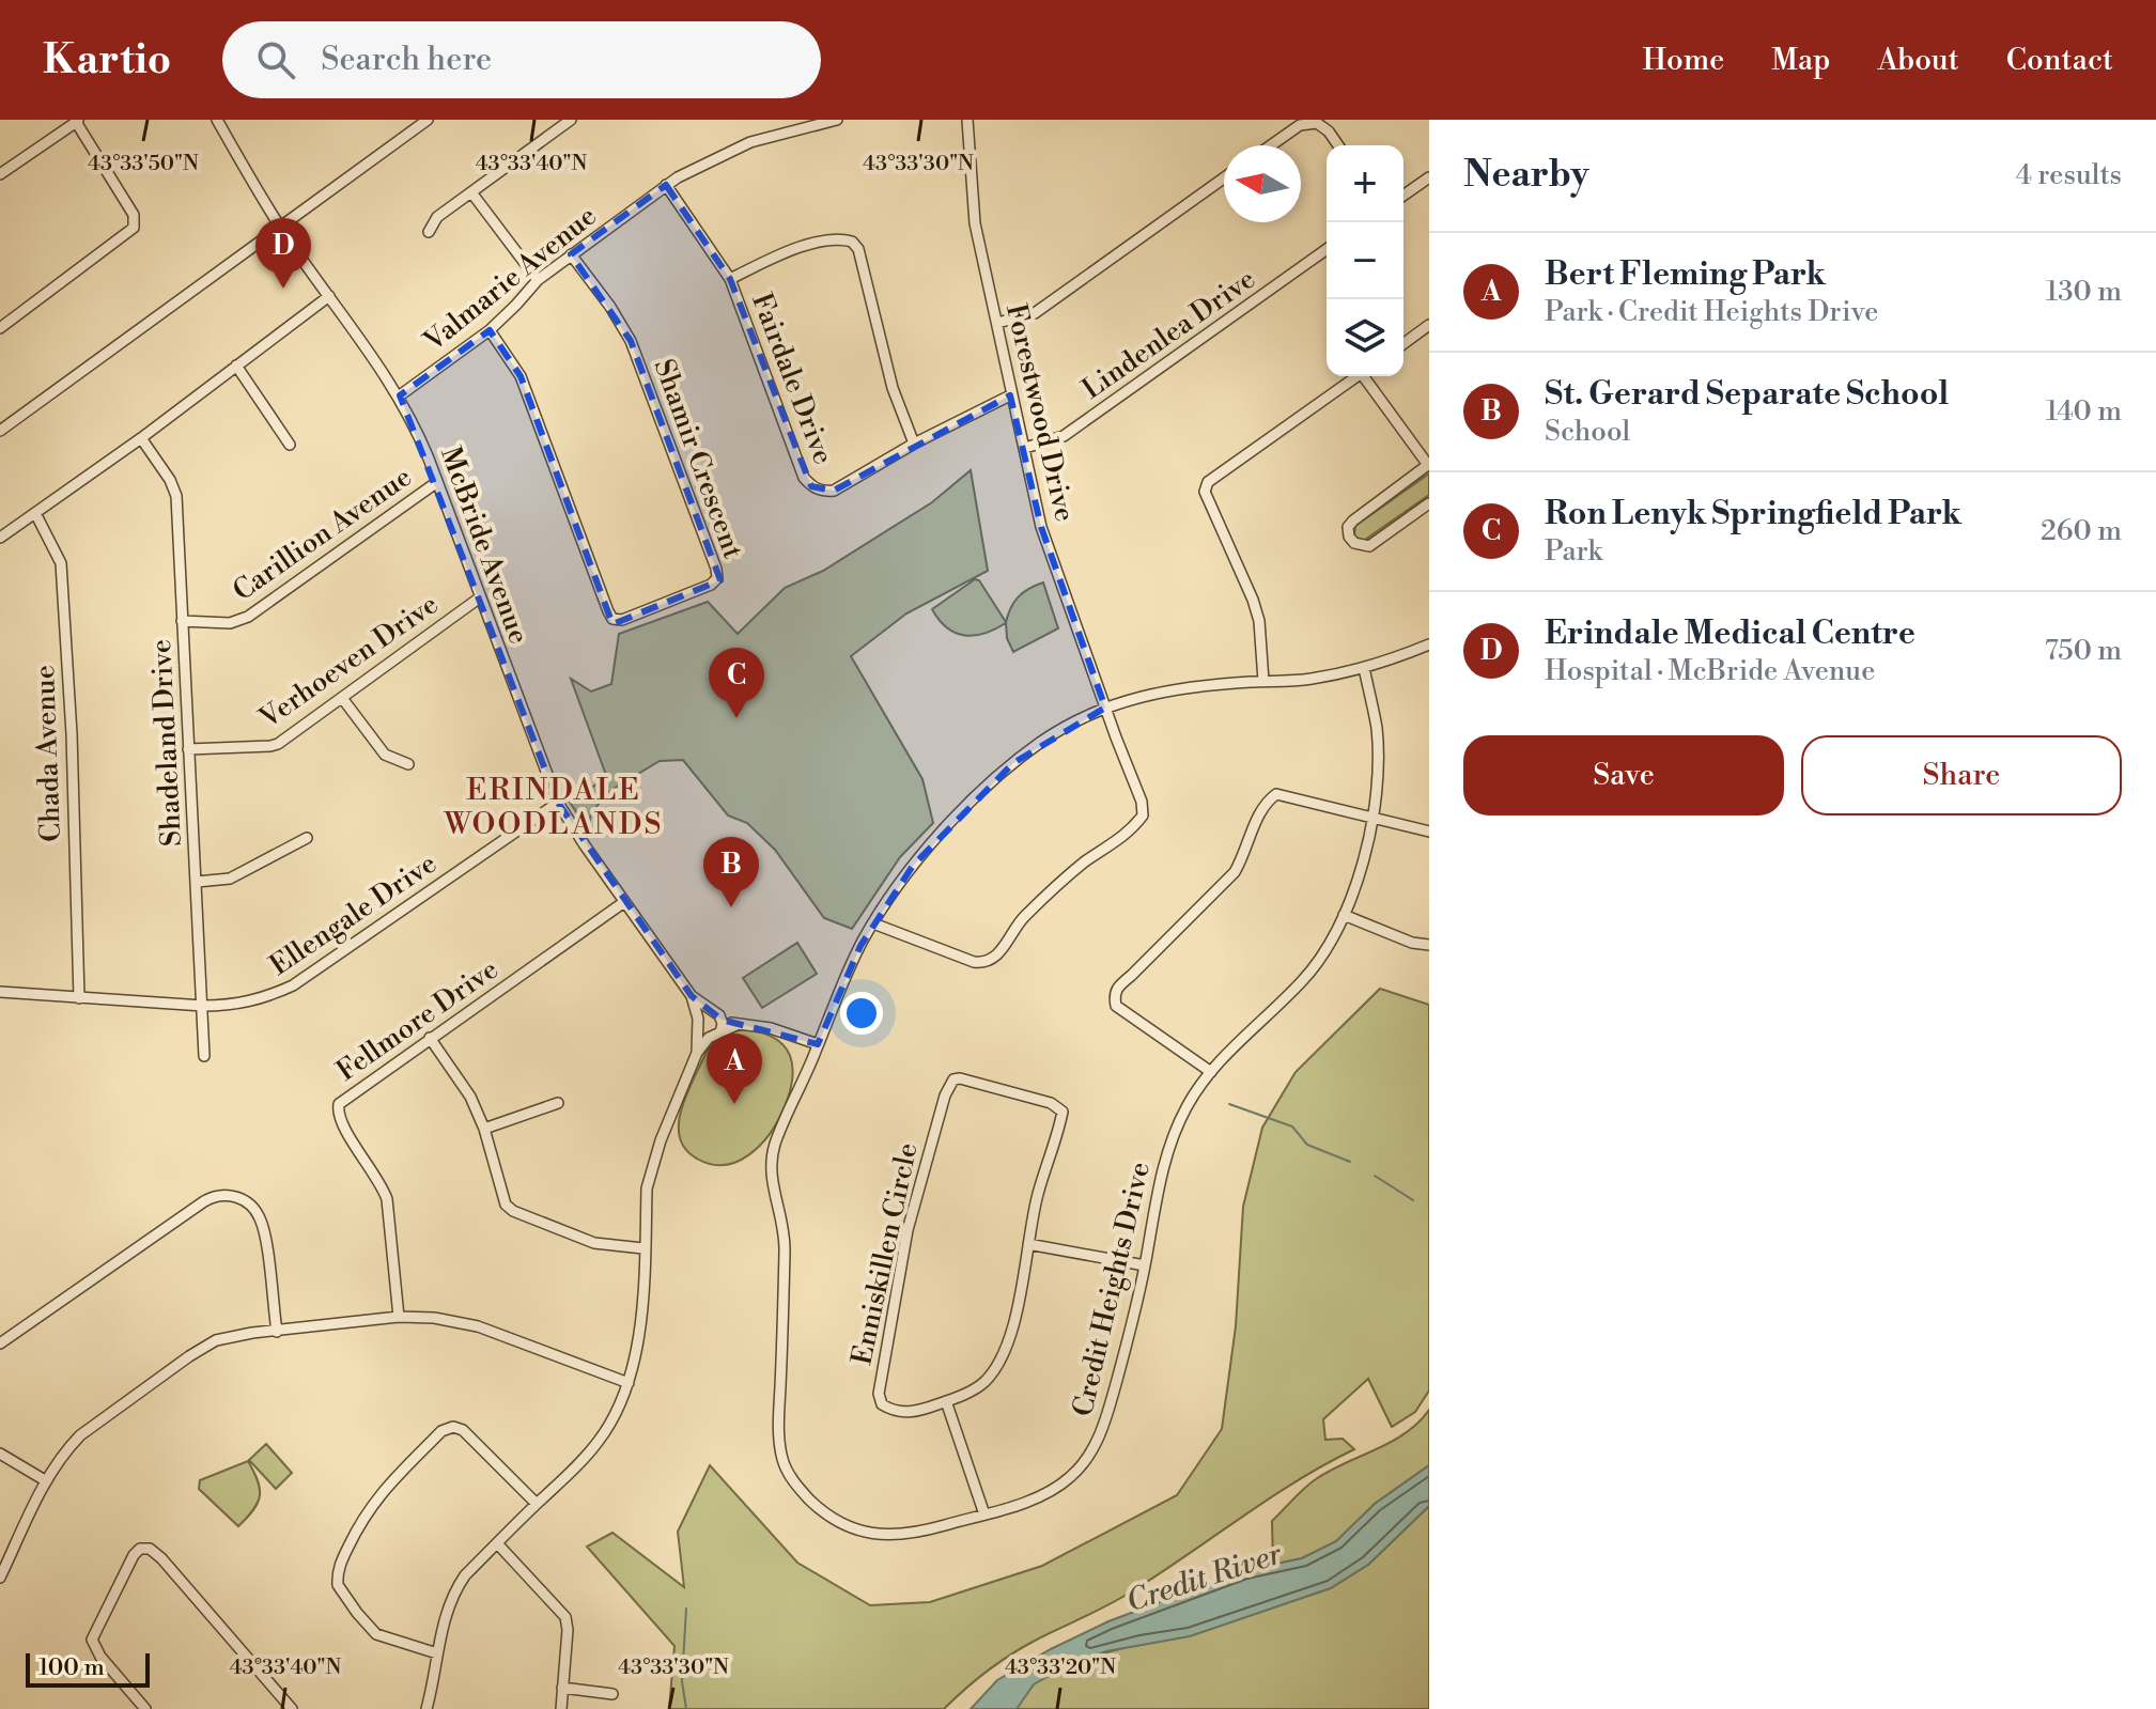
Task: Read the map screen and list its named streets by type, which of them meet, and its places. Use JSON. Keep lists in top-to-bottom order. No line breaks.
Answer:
{"streets":{"street":["Valmarie Avenue","Lindenlea Drive","Fairdale Drive","Forestwood Drive","Shamir Crescent","Carillion Avenue","McBride Avenue","Verhoeven Drive","Shadeland Drive","Chada Avenue","Ellengale Drive","Fellmore Drive","Enniskillen Circle","Credit Heights Drive"]},"crossings":[["Valmarie Avenue","Fairdale Drive"],["Valmarie Avenue","Shamir Crescent"],["Valmarie Avenue","McBride Avenue"],["Lindenlea Drive","Forestwood Drive"],["Fairdale Drive","Forestwood Drive"],["Forestwood Drive","Credit Heights Drive"],["Carillion Avenue","McBride Avenue"],["Carillion Avenue","Shadeland Drive"],["McBride Avenue","Verhoeven Drive"],["McBride Avenue","Ellengale Drive"],["McBride Avenue","Fellmore Drive"],["Verhoeven Drive","Shadeland Drive"],["Shadeland Drive","Ellengale Drive"],["Chada Avenue","Ellengale Drive"]],"districts":["ERINDALE WOODLANDS"],"water":["Credit River"],"scale_bar":"100 m","north":"left","page":{"header":"Kartio","search":"Search here","nav":["Home","Map","About","Contact"],"heading":["Nearby","4 results"],"map_buttons":["+","−"],"pins":["D","C","B","A"],"list":[{"mark":"A","name":"Bert Fleming Park","note":"Park · Credit Heights Drive","value":"130 m"},{"mark":"B","name":"St. Gerard Separate School","note":"School","value":"140 m"},{"mark":"C","name":"Ron Lenyk Springfield Park","note":"Park","value":"260 m"},{"mark":"D","name":"Erindale Medical Centre","note":"Hospital · McBride Avenue","value":"750 m"}],"buttons":["Save","Share"],"scale":"100 m"},"coordinates":["43°33'50\"N","43°33'40\"N","43°33'30\"N","43°33'20\"N"]}
